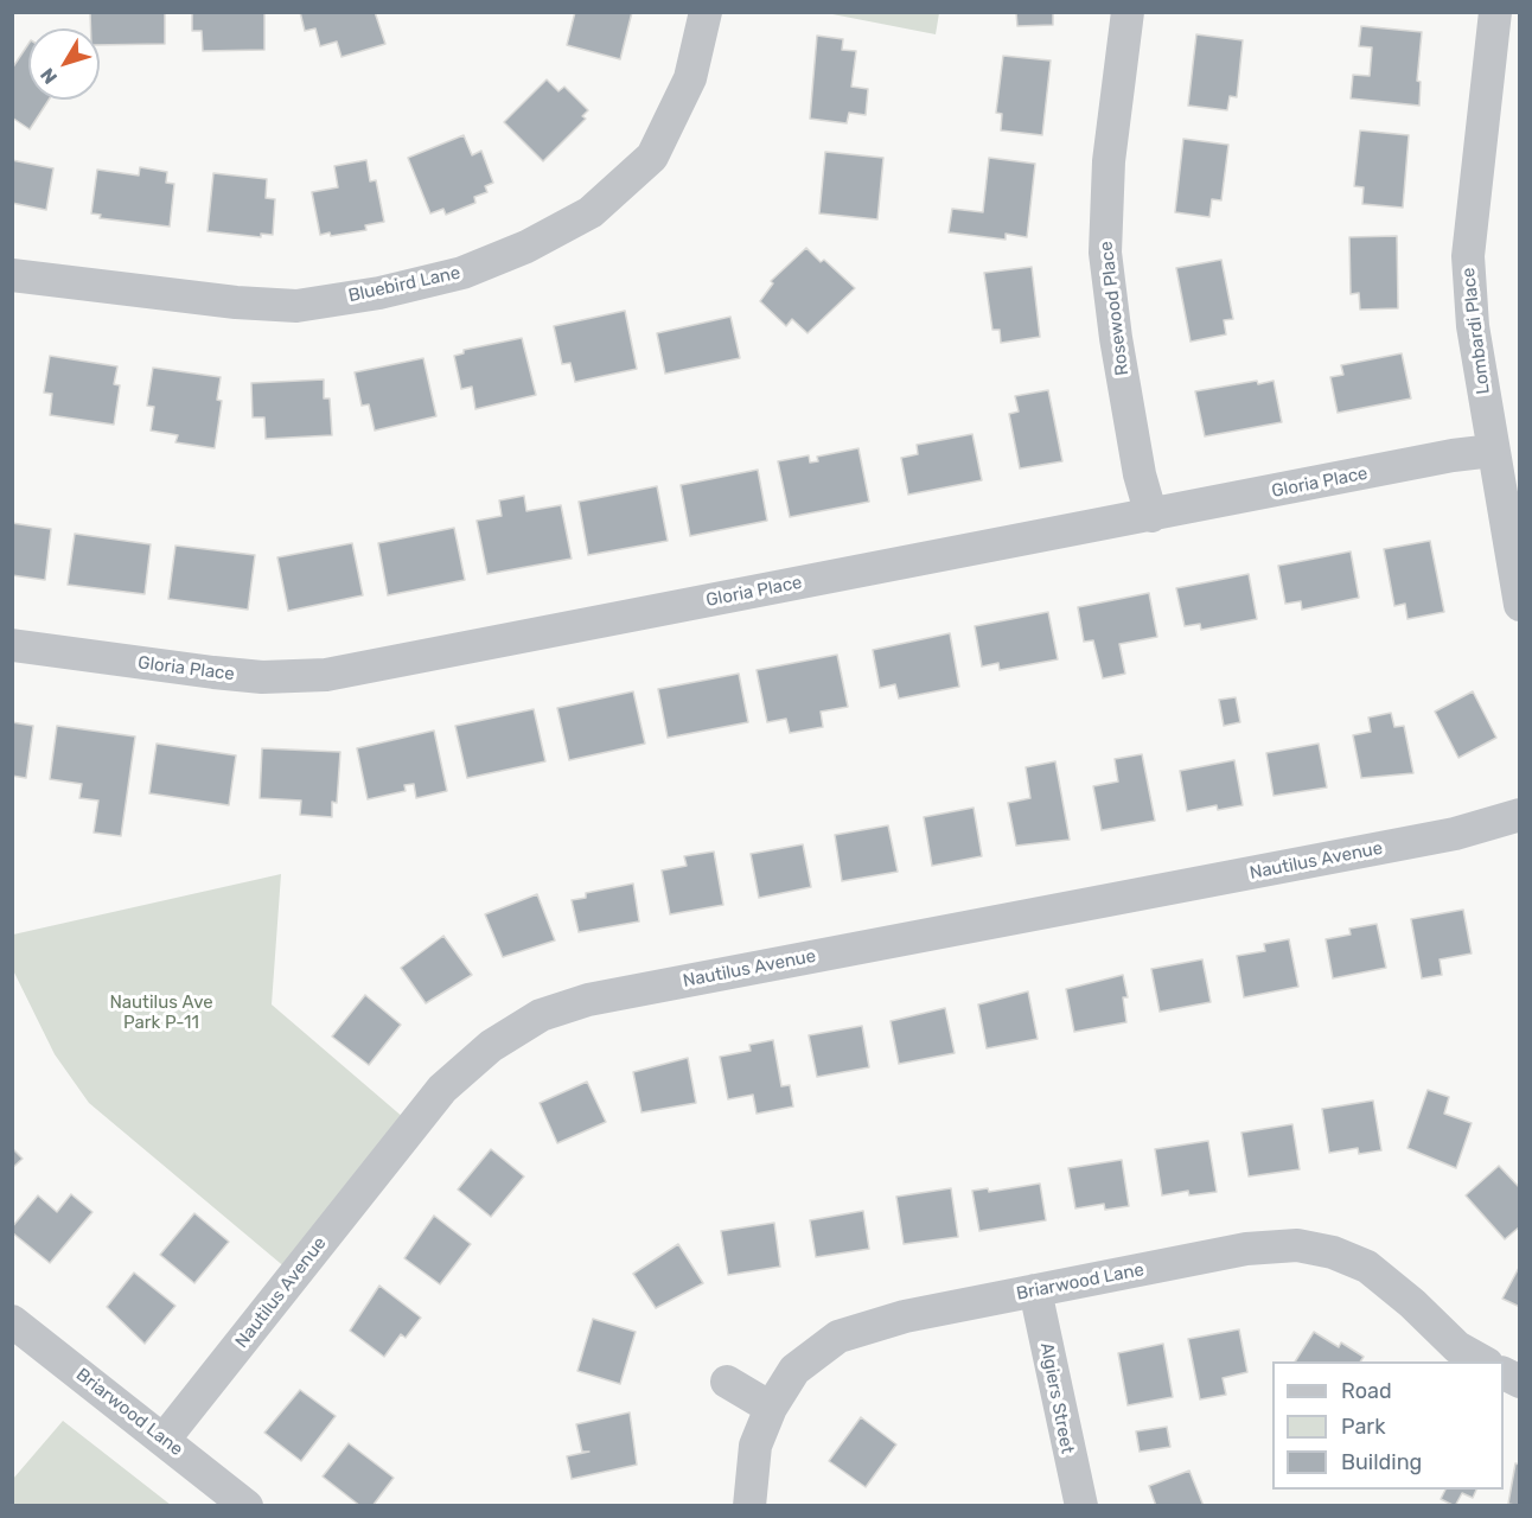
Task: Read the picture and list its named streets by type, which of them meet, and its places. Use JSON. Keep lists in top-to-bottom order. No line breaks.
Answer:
{"streets":{"street":["Bluebird Lane","Rosewood Place","Lombardi Place","Gloria Place","Nautilus Avenue","Briarwood Lane","Algiers Street"]},"crossings":[["Rosewood Place","Gloria Place"],["Lombardi Place","Gloria Place"],["Nautilus Avenue","Briarwood Lane"],["Briarwood Lane","Algiers Street"]],"parks":["Nautilus Ave Park P-11"],"legend":["Road","Park","Building"],"north":"bottom left"}
